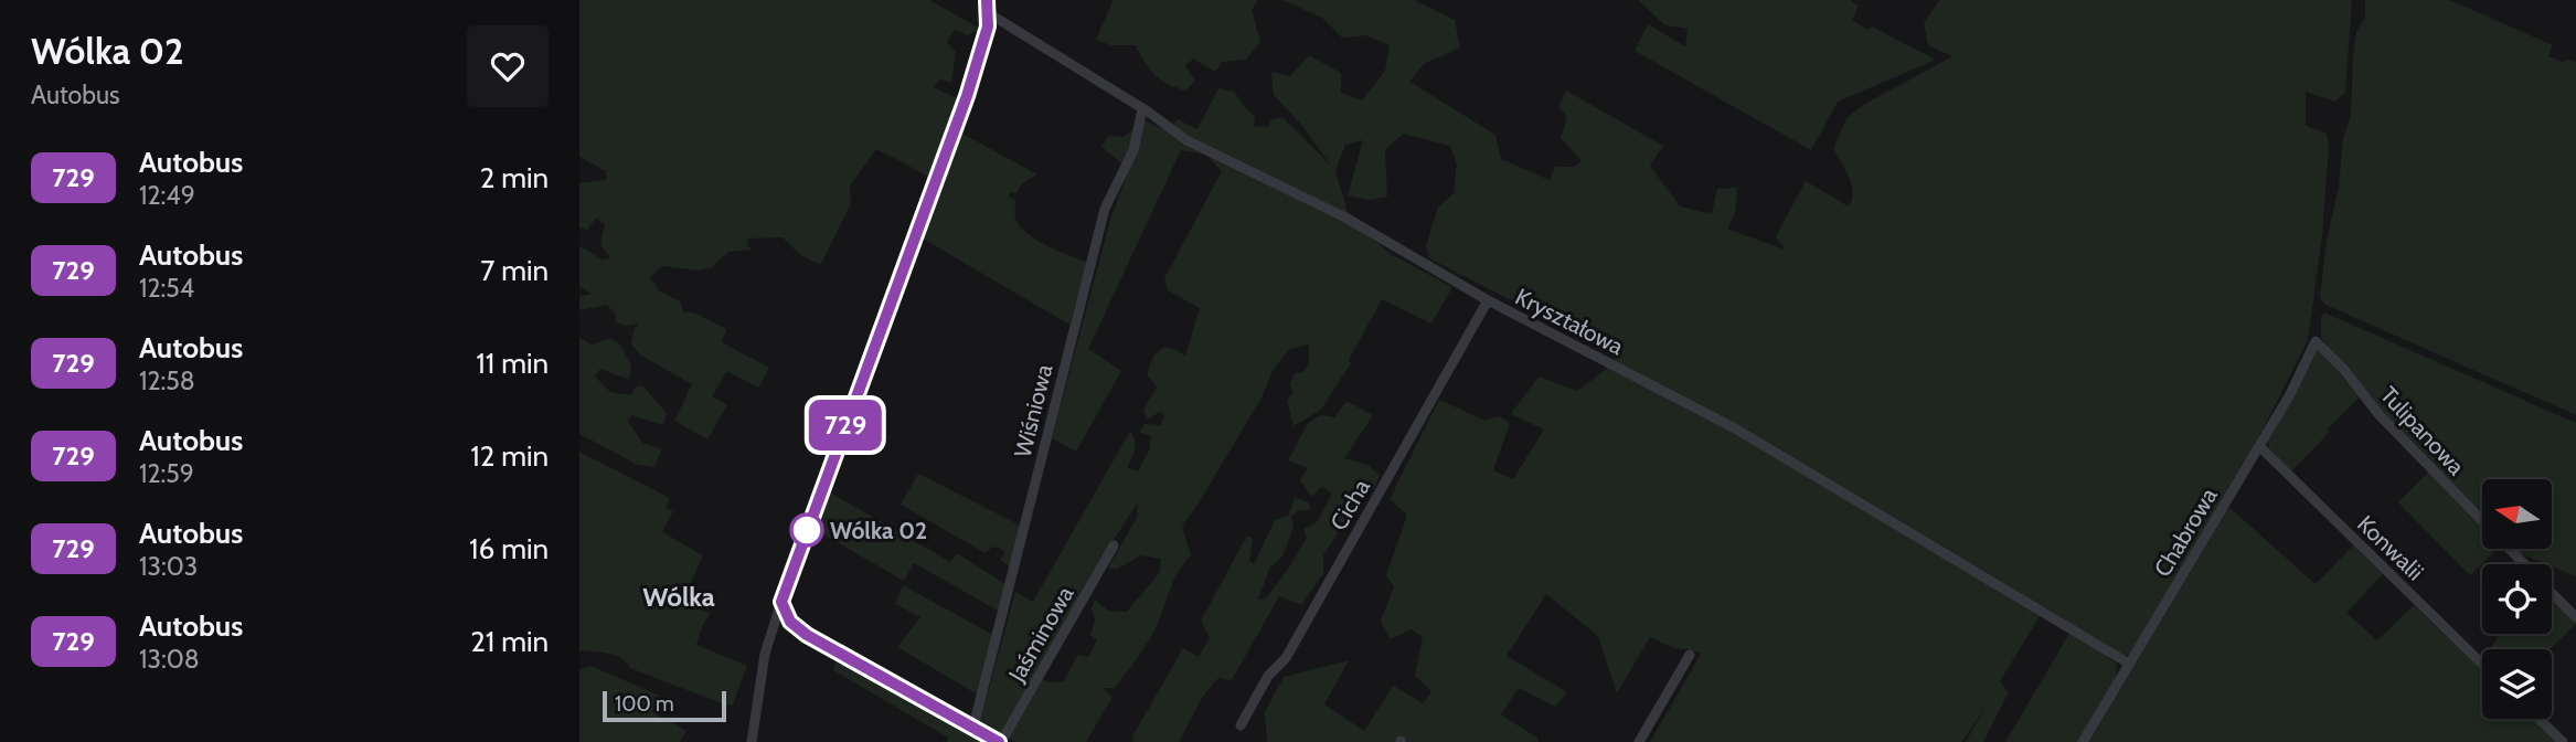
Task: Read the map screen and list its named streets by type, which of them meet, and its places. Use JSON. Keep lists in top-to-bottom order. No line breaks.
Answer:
{"streets":{"street":["Kryształowa","Wiśniowa","Tulipanowa","Cicha","Chabrowa","Konwalii","Jaśminowa"]},"crossings":[["Kryształowa","Wiśniowa"],["Kryształowa","Cicha"],["Kryształowa","Chabrowa"],["Tulipanowa","Chabrowa"],["Chabrowa","Konwalii"]],"districts":["Wólka"],"places":["Wólka 02"],"lines":["bus line 729"],"scale_bar":"100 m","north":"left","page":{"heading":["Wólka 02","Autobus"],"on_map":"729","list":[{"mark":"729","name":"Autobus","note":"12:49","value":"2 min"},{"mark":"729","name":"Autobus","note":"12:54","value":"7 min"},{"mark":"729","name":"Autobus","note":"12:58","value":"11 min"},{"mark":"729","name":"Autobus","note":"12:59","value":"12 min"},{"mark":"729","name":"Autobus","note":"13:03","value":"16 min"},{"mark":"729","name":"Autobus","note":"13:08","value":"21 min"}],"scale":"100 m"}}
